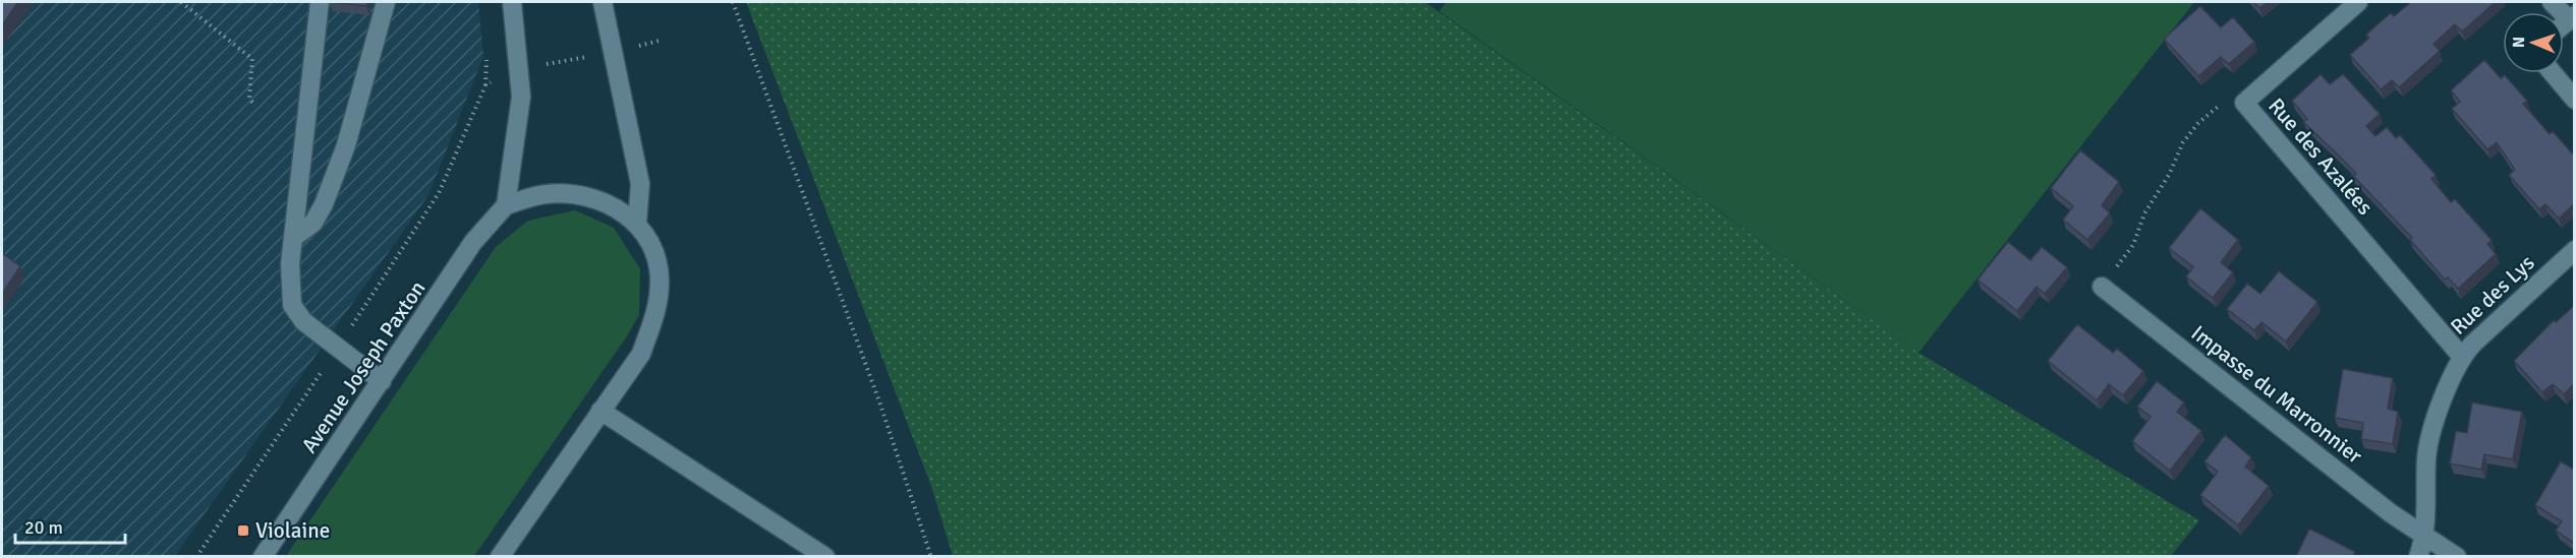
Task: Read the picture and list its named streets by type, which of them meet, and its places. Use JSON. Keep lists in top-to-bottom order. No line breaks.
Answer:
{"streets":{"street":["Rue des Azalées","Rue des Lys","Avenue Joseph Paxton","Impasse du Marronnier"]},"crossings":[["Rue des Azalées","Rue des Lys"],["Rue des Lys","Impasse du Marronnier"]],"places":{"transit":["Violaine"]},"scale_bar":"20 m","north":"left"}
